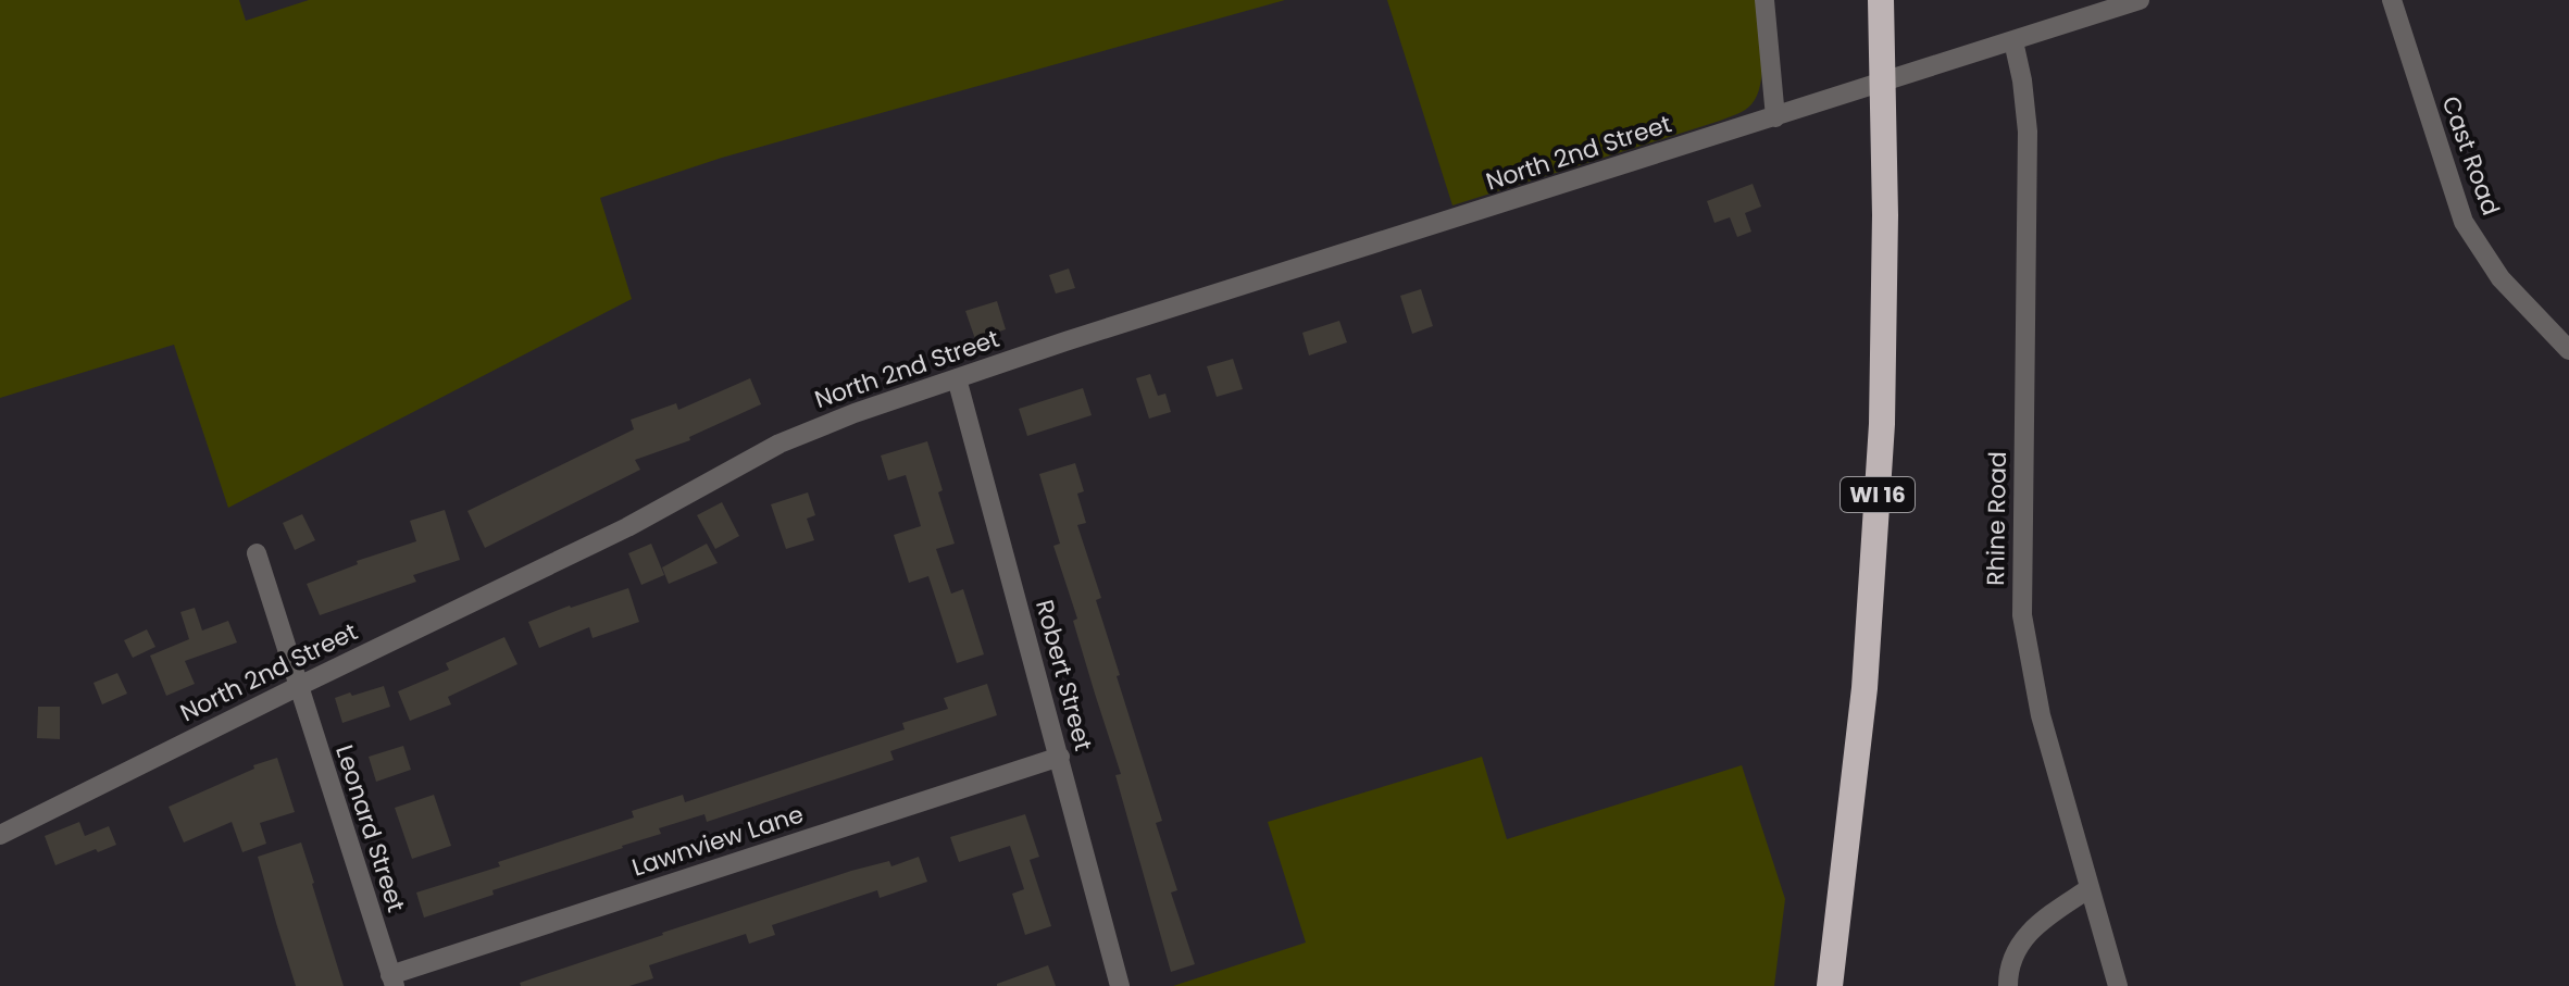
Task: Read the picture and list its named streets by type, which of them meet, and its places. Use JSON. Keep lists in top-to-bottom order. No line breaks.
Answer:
{"streets":{"highway":["WI 16"],"street":["North 2nd Street","Cast Road","Rhine Road","Robert Street","Leonard Street","Lawnview Lane"]},"crossings":[["North 2nd Street","WI 16"],["North 2nd Street","Rhine Road"],["North 2nd Street","Robert Street"],["North 2nd Street","Leonard Street"],["Robert Street","Lawnview Lane"],["Leonard Street","Lawnview Lane"]]}
